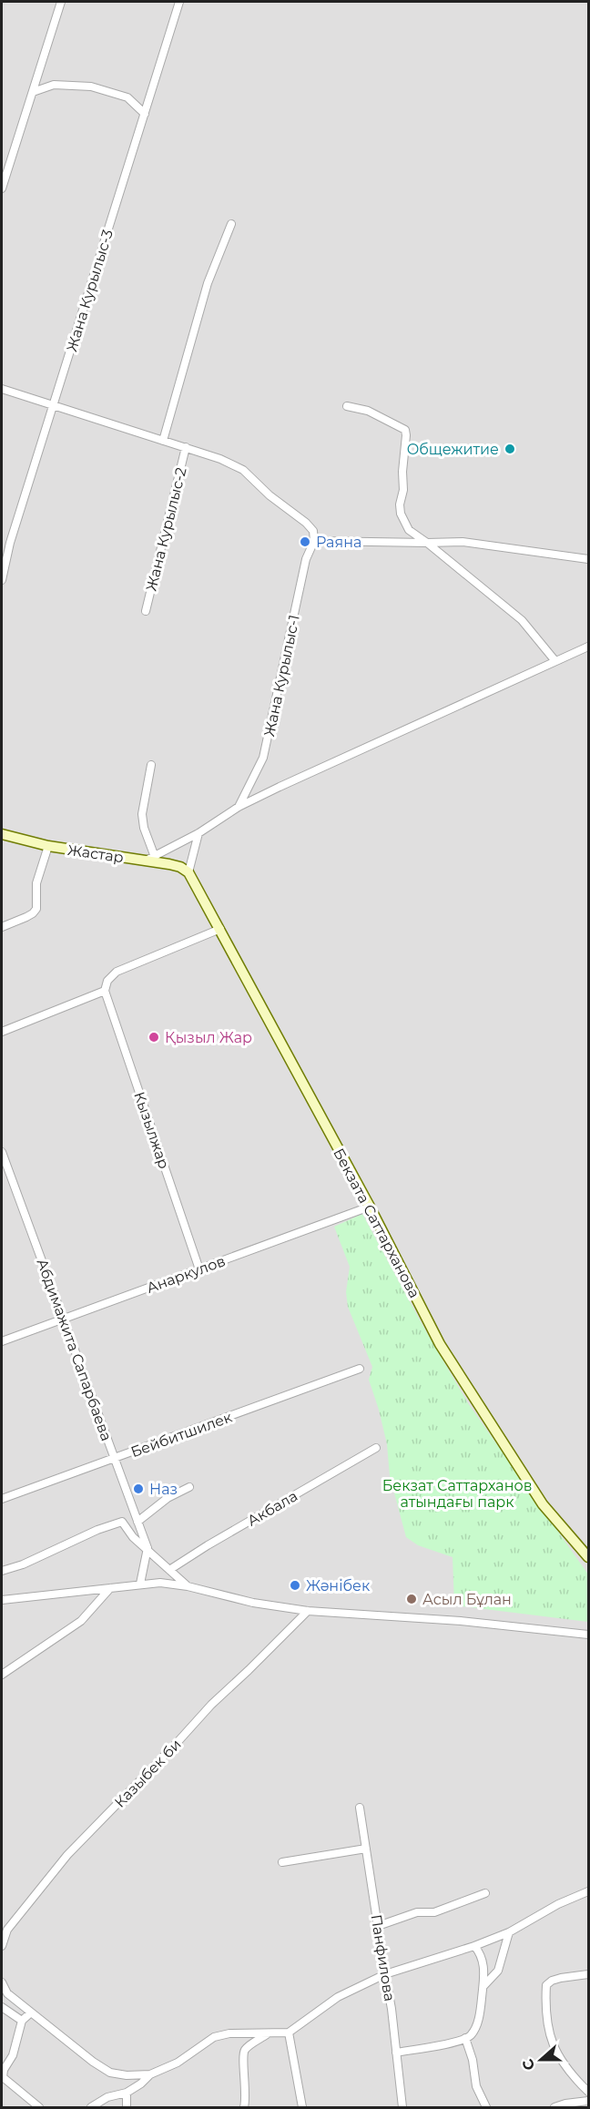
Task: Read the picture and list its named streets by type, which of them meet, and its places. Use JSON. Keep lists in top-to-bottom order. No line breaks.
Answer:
{"streets":{"street":["Жана Курылыс-3","Жана Курылыс-2","Жана Курылыс-1","Жастар","Кызылжар","Бекзата Саттарханова","Анаркулов","Абдимажита Сапарбаева","Бейбитшилек","Акбала","Казыбек би","Панфилова"]},"crossings":[["Жастар","Бекзата Саттарханова"],["Кызылжар","Анаркулов"],["Бекзата Саттарханова","Анаркулов"],["Анаркулов","Абдимажита Сапарбаева"],["Абдимажита Сапарбаева","Бейбитшилек"]],"parks":["Бекзат Саттарханов атындағы парк"],"places":["Общежитие","Раяна","Қызыл Жар","Наз","Жәнібек","Асыл Бұлан"],"north":"left"}
